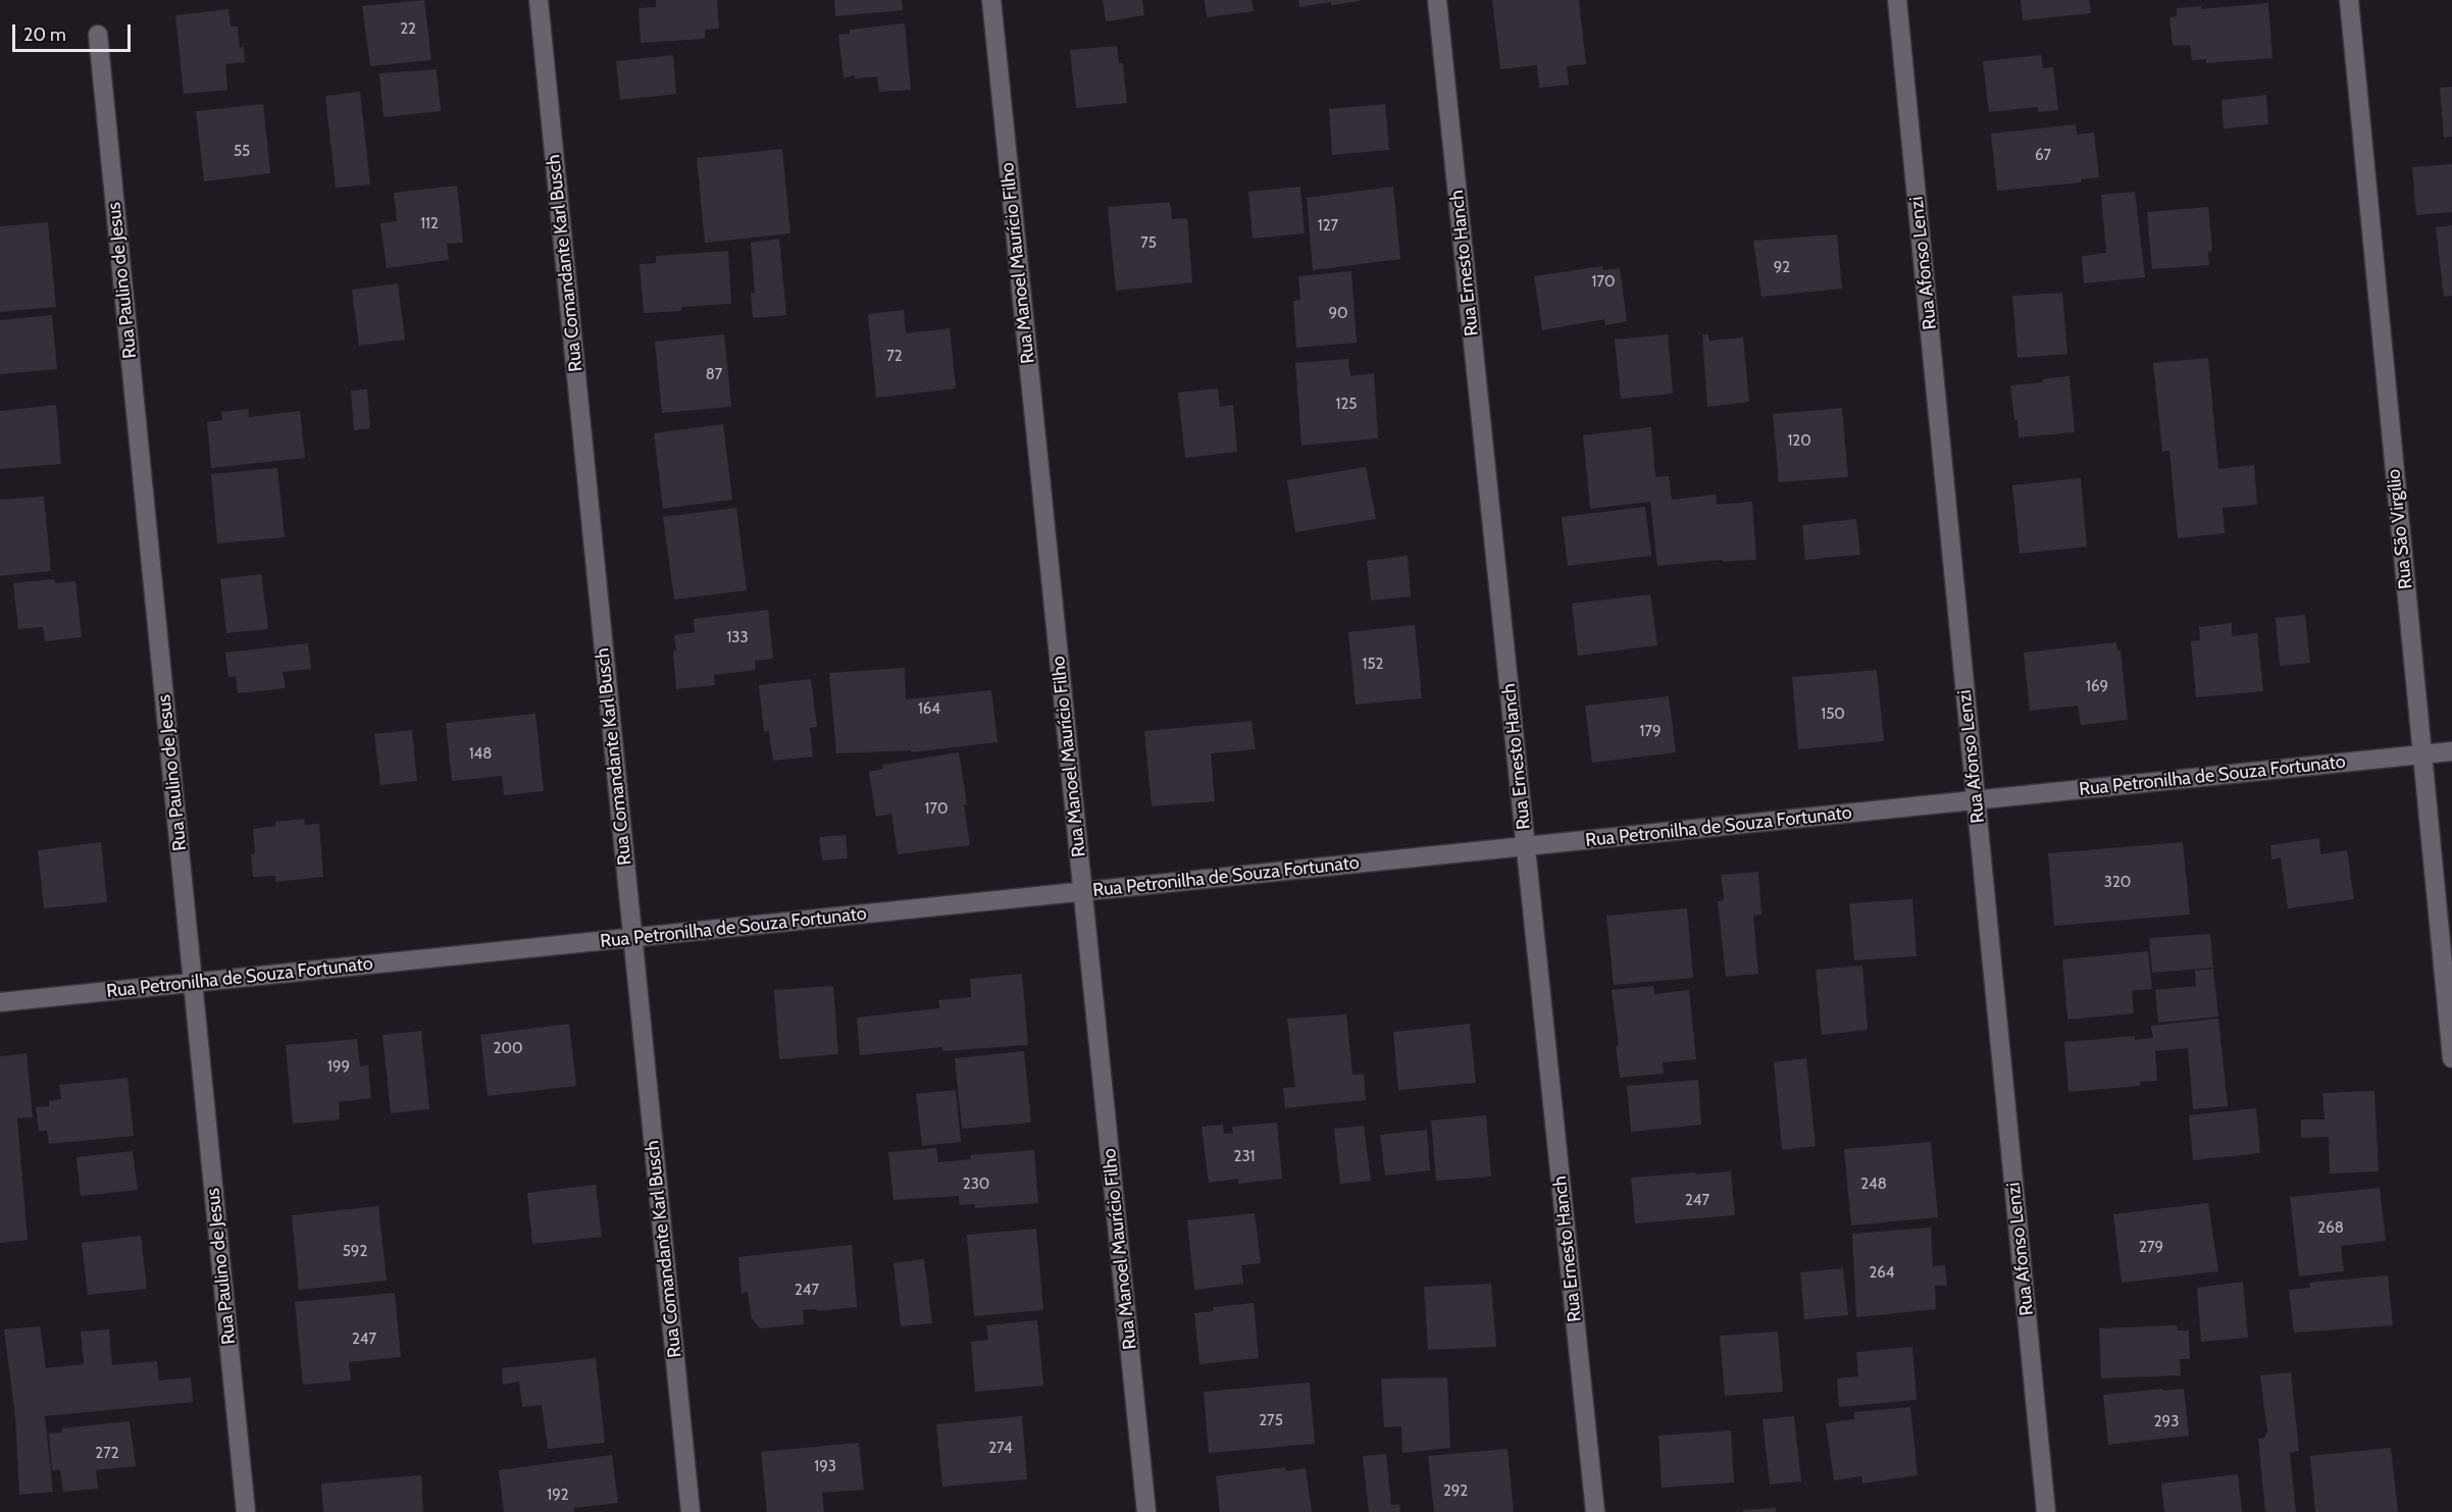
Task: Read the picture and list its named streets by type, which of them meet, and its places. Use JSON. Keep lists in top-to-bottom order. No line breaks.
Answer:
{"streets":{"street":["Rua Comandante Karl Busch","Rua Manoel Maurício Filho","Rua Ernesto Hanch","Rua Afonso Lenzi","Rua Paulino de Jesus","Rua São Virgílio","Rua Petronilha de Souza Fortunato"]},"crossings":[["Rua Comandante Karl Busch","Rua Petronilha de Souza Fortunato"],["Rua Manoel Maurício Filho","Rua Petronilha de Souza Fortunato"],["Rua Ernesto Hanch","Rua Petronilha de Souza Fortunato"],["Rua Afonso Lenzi","Rua Petronilha de Souza Fortunato"],["Rua Paulino de Jesus","Rua Petronilha de Souza Fortunato"],["Rua São Virgílio","Rua Petronilha de Souza Fortunato"]],"house_numbers":["22","55","67","112","127","75","92","170","90","72","87","125","120","133","152","169","164","150","179","148","170","320","200","199","231","230","248","247","268","279","592","264","247","247","275","293","274","272","193","292","192"],"scale_bar":"20 m"}
